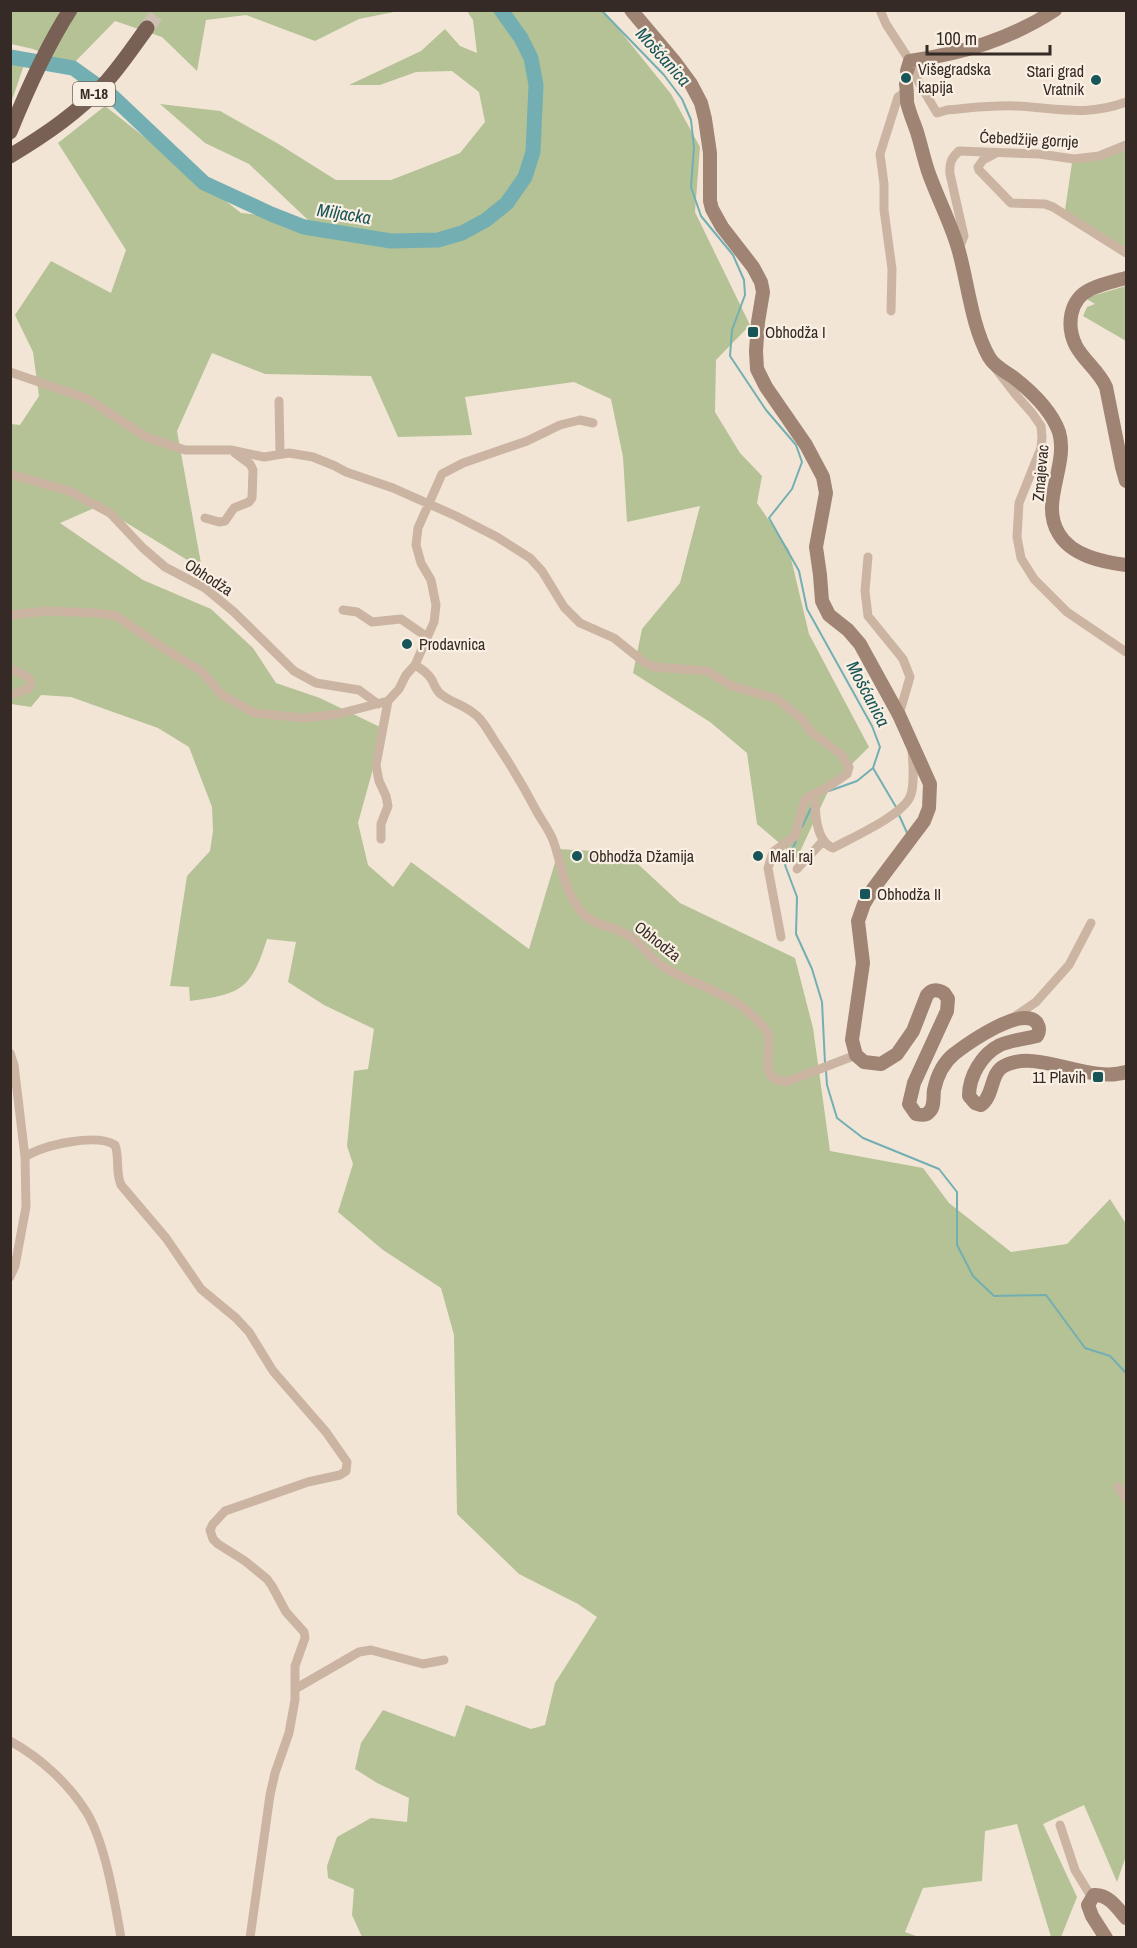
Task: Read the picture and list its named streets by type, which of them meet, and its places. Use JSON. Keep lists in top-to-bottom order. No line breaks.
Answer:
{"streets":{"main road":["M-18","Zmajevac"],"street":["Ćebedžije gornje","Obhodža"]},"water":["Mošćanica","Miljacka"],"places":{"other":["Višegradska kapija","Stari grad Vratnik","Prodavnica","Obhodža Džamija","Mali raj"],"transit":["Obhodža I","Obhodža II","11 Plavih"]},"scale_bar":"100 m"}
